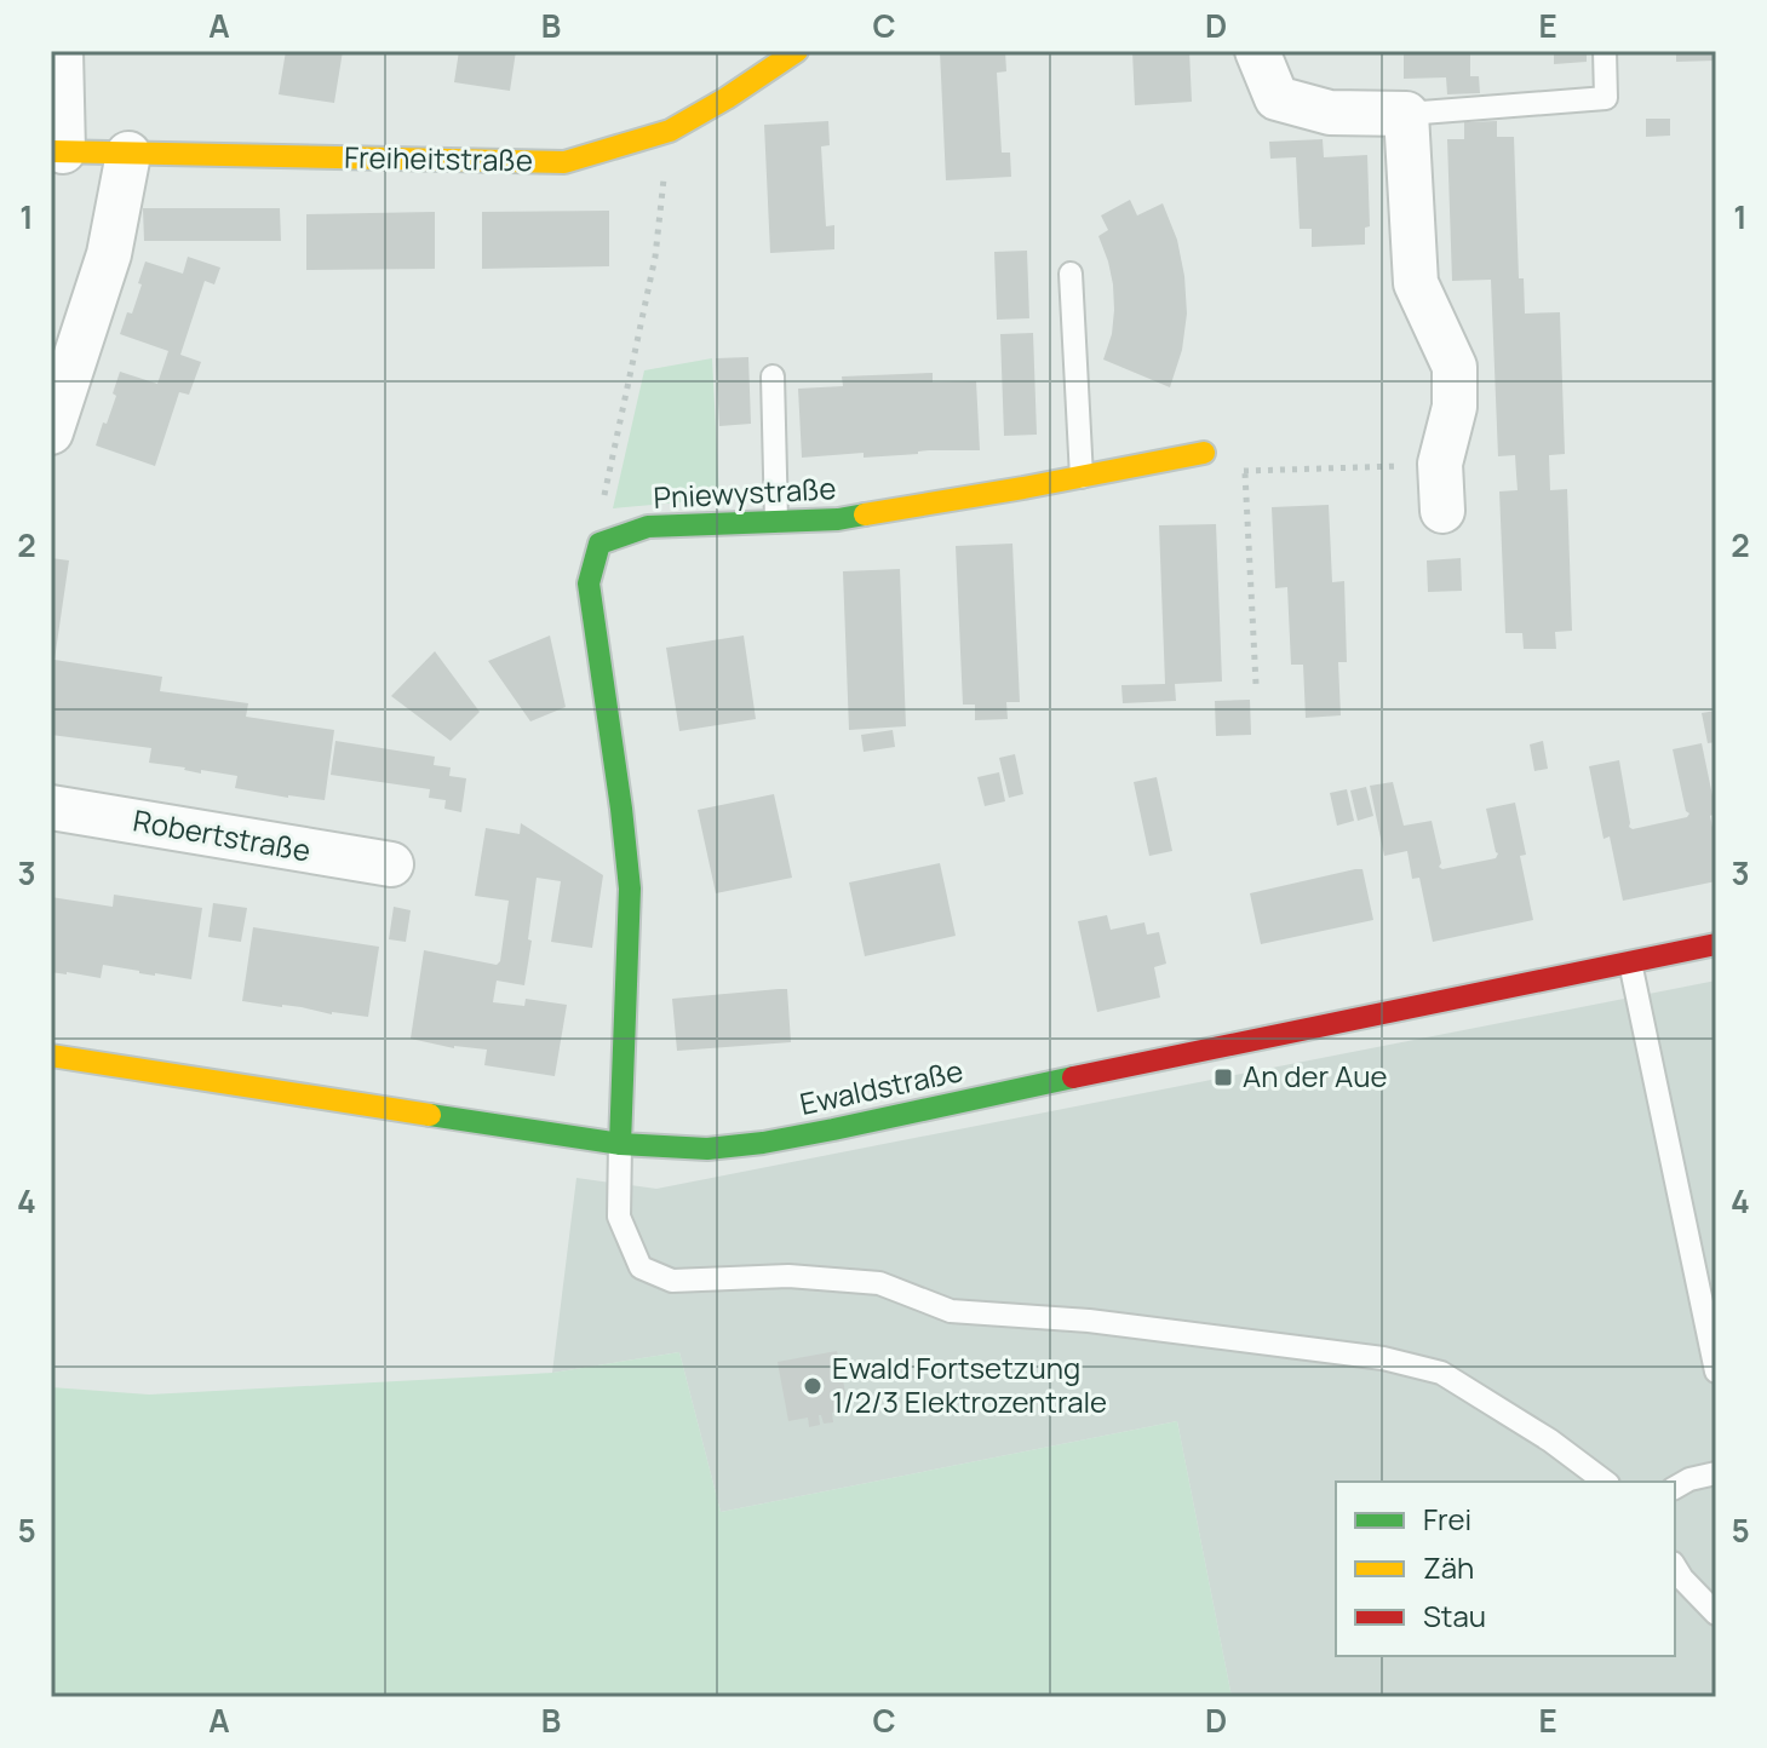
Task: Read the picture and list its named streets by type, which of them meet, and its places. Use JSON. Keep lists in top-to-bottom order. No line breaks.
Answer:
{"streets":{"street":["Freiheitstraße","Pniewystraße","Robertstraße","Ewaldstraße"]},"places":{"transit":["An der Aue"],"other":["Ewald Fortsetzung 1/2/3 Elektrozentrale"]},"legend":["Frei","Zäh","Stau"],"grid":{"columns":["A","B","C","D","E"],"rows":["1","2","3","4","5"]}}
